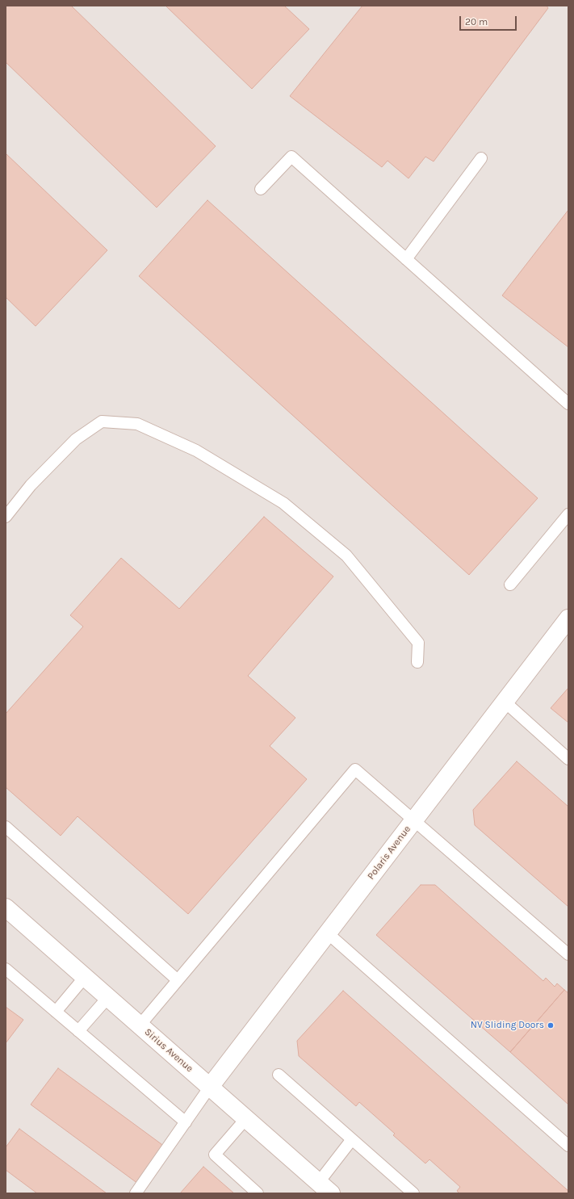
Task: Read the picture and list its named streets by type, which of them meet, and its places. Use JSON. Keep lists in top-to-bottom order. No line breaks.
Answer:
{"streets":{"street":["Polaris Avenue","Sirius Avenue"]},"crossings":[["Polaris Avenue","Sirius Avenue"]],"places":["NV Sliding Doors"],"scale_bar":"20 m"}
